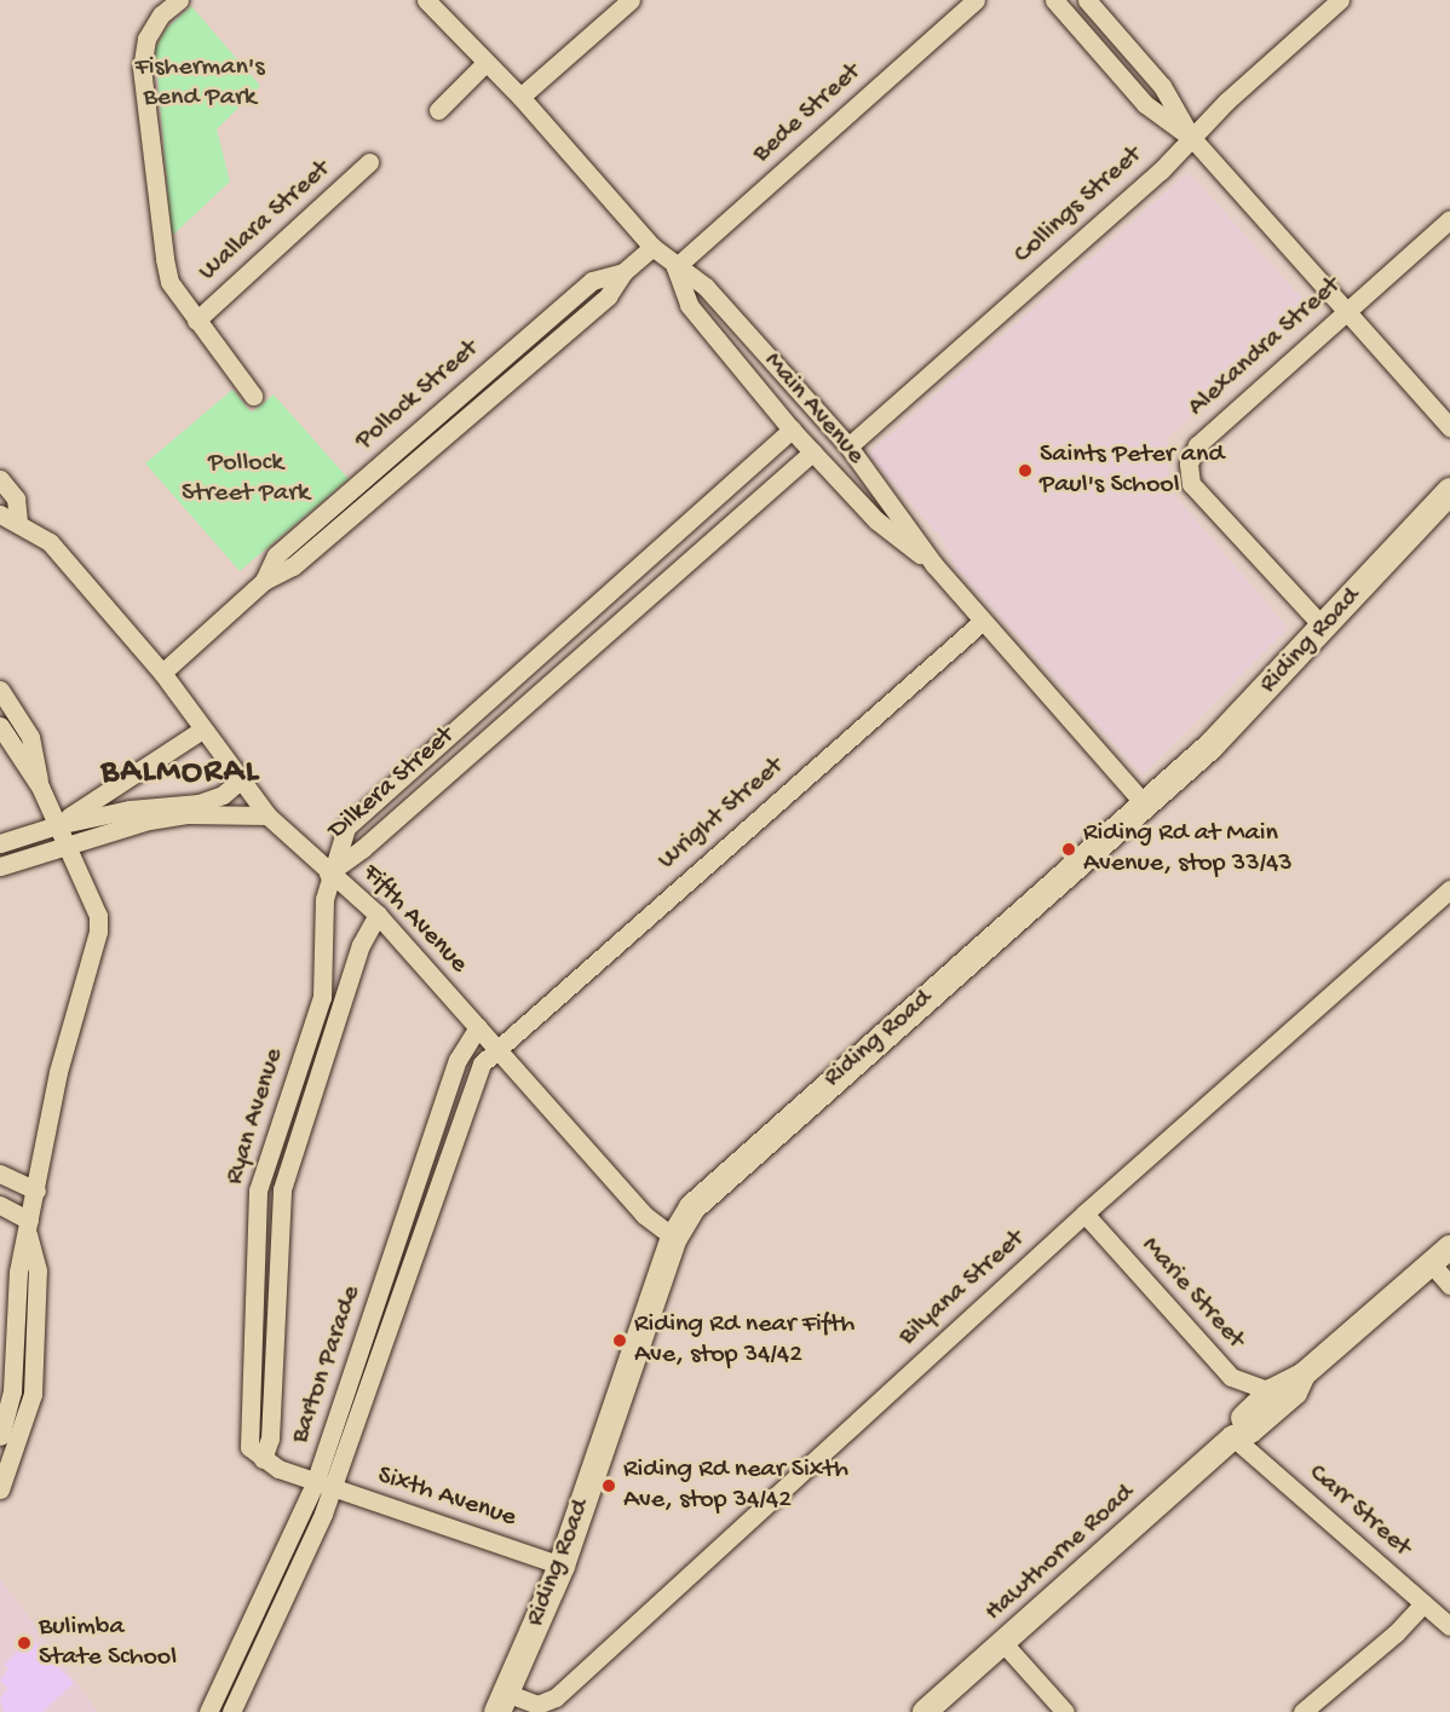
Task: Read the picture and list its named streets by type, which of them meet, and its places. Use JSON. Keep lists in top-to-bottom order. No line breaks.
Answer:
{"streets":{"main road":["Riding Road"],"street":["Bede Street","Collings Street","Wallara Street","Alexandra Street","Pollock Street","Main Avenue","Dilkera Street","Wright Street","Fifth Avenue","Ryan Avenue","Bilyana Street","Marie Street","Barton Parade","Sixth Avenue","Carr Street","Hawthorne Road"]},"crossings":[["Bede Street","Main Avenue"],["Collings Street","Main Avenue"],["Alexandra Street","Riding Road"],["Pollock Street","Main Avenue"],["Pollock Street","Fifth Avenue"],["Main Avenue","Riding Road"],["Main Avenue","Dilkera Street"],["Main Avenue","Wright Street"],["Riding Road","Fifth Avenue"],["Riding Road","Bilyana Street"],["Riding Road","Sixth Avenue"],["Dilkera Street","Fifth Avenue"],["Dilkera Street","Ryan Avenue"],["Wright Street","Fifth Avenue"],["Wright Street","Barton Parade"],["Fifth Avenue","Ryan Avenue"],["Fifth Avenue","Barton Parade"],["Bilyana Street","Marie Street"],["Marie Street","Hawthorne Road"],["Barton Parade","Sixth Avenue"],["Carr Street","Hawthorne Road"]],"districts":["BALMORAL"],"parks":["Fisherman's Bend Park","Pollock Street Park"],"places":["Saints Peter and Paul's School","Riding Rd at Main Avenue, stop 33/43","Riding Rd near Fifth Ave, stop 34/42","Riding Rd near Sixth Ave, stop 34/42","Bulimba State School"]}
